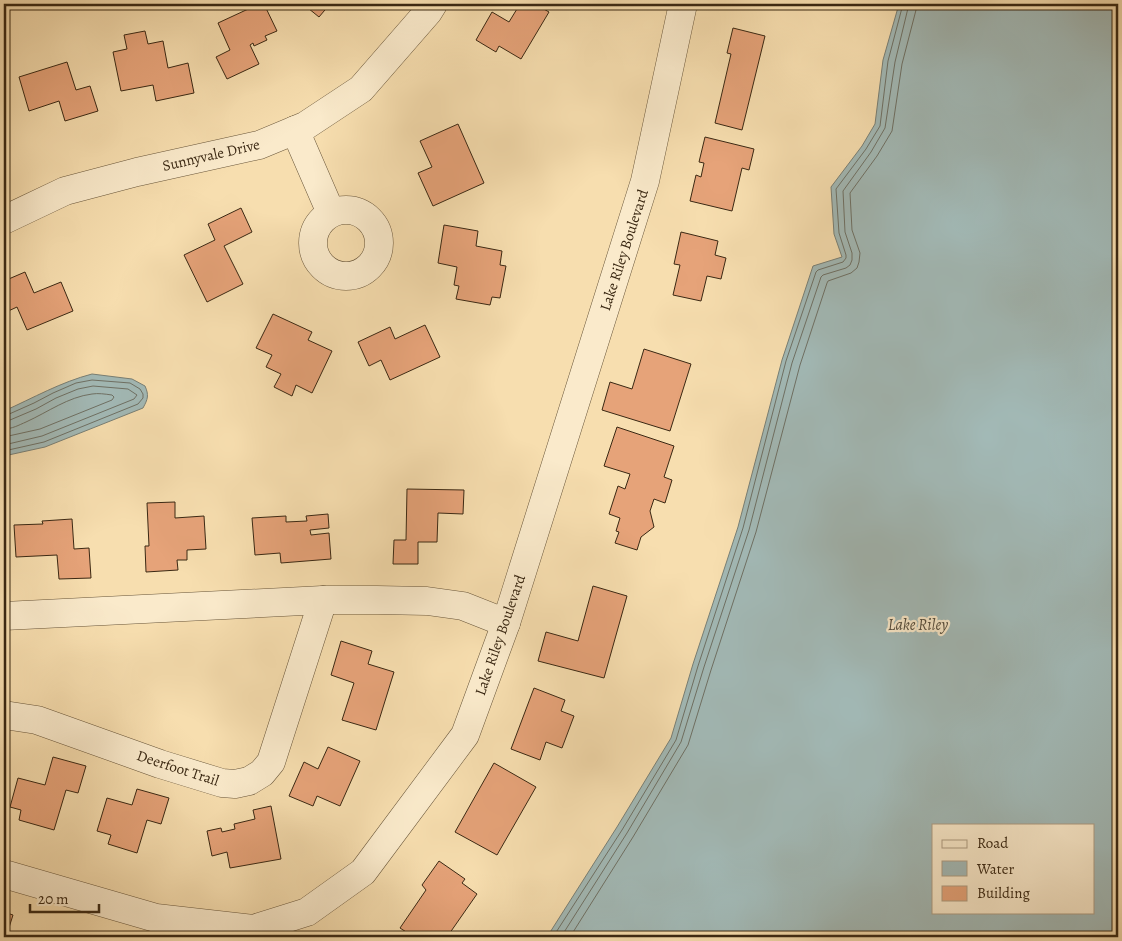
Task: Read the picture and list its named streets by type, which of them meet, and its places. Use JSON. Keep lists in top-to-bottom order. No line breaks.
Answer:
{"streets":{"street":["Sunnyvale Drive","Lake Riley Boulevard","Deerfoot Trail"]},"water":["Lake Riley"],"legend":["Road","Water","Building"],"scale_bar":"20 m"}
